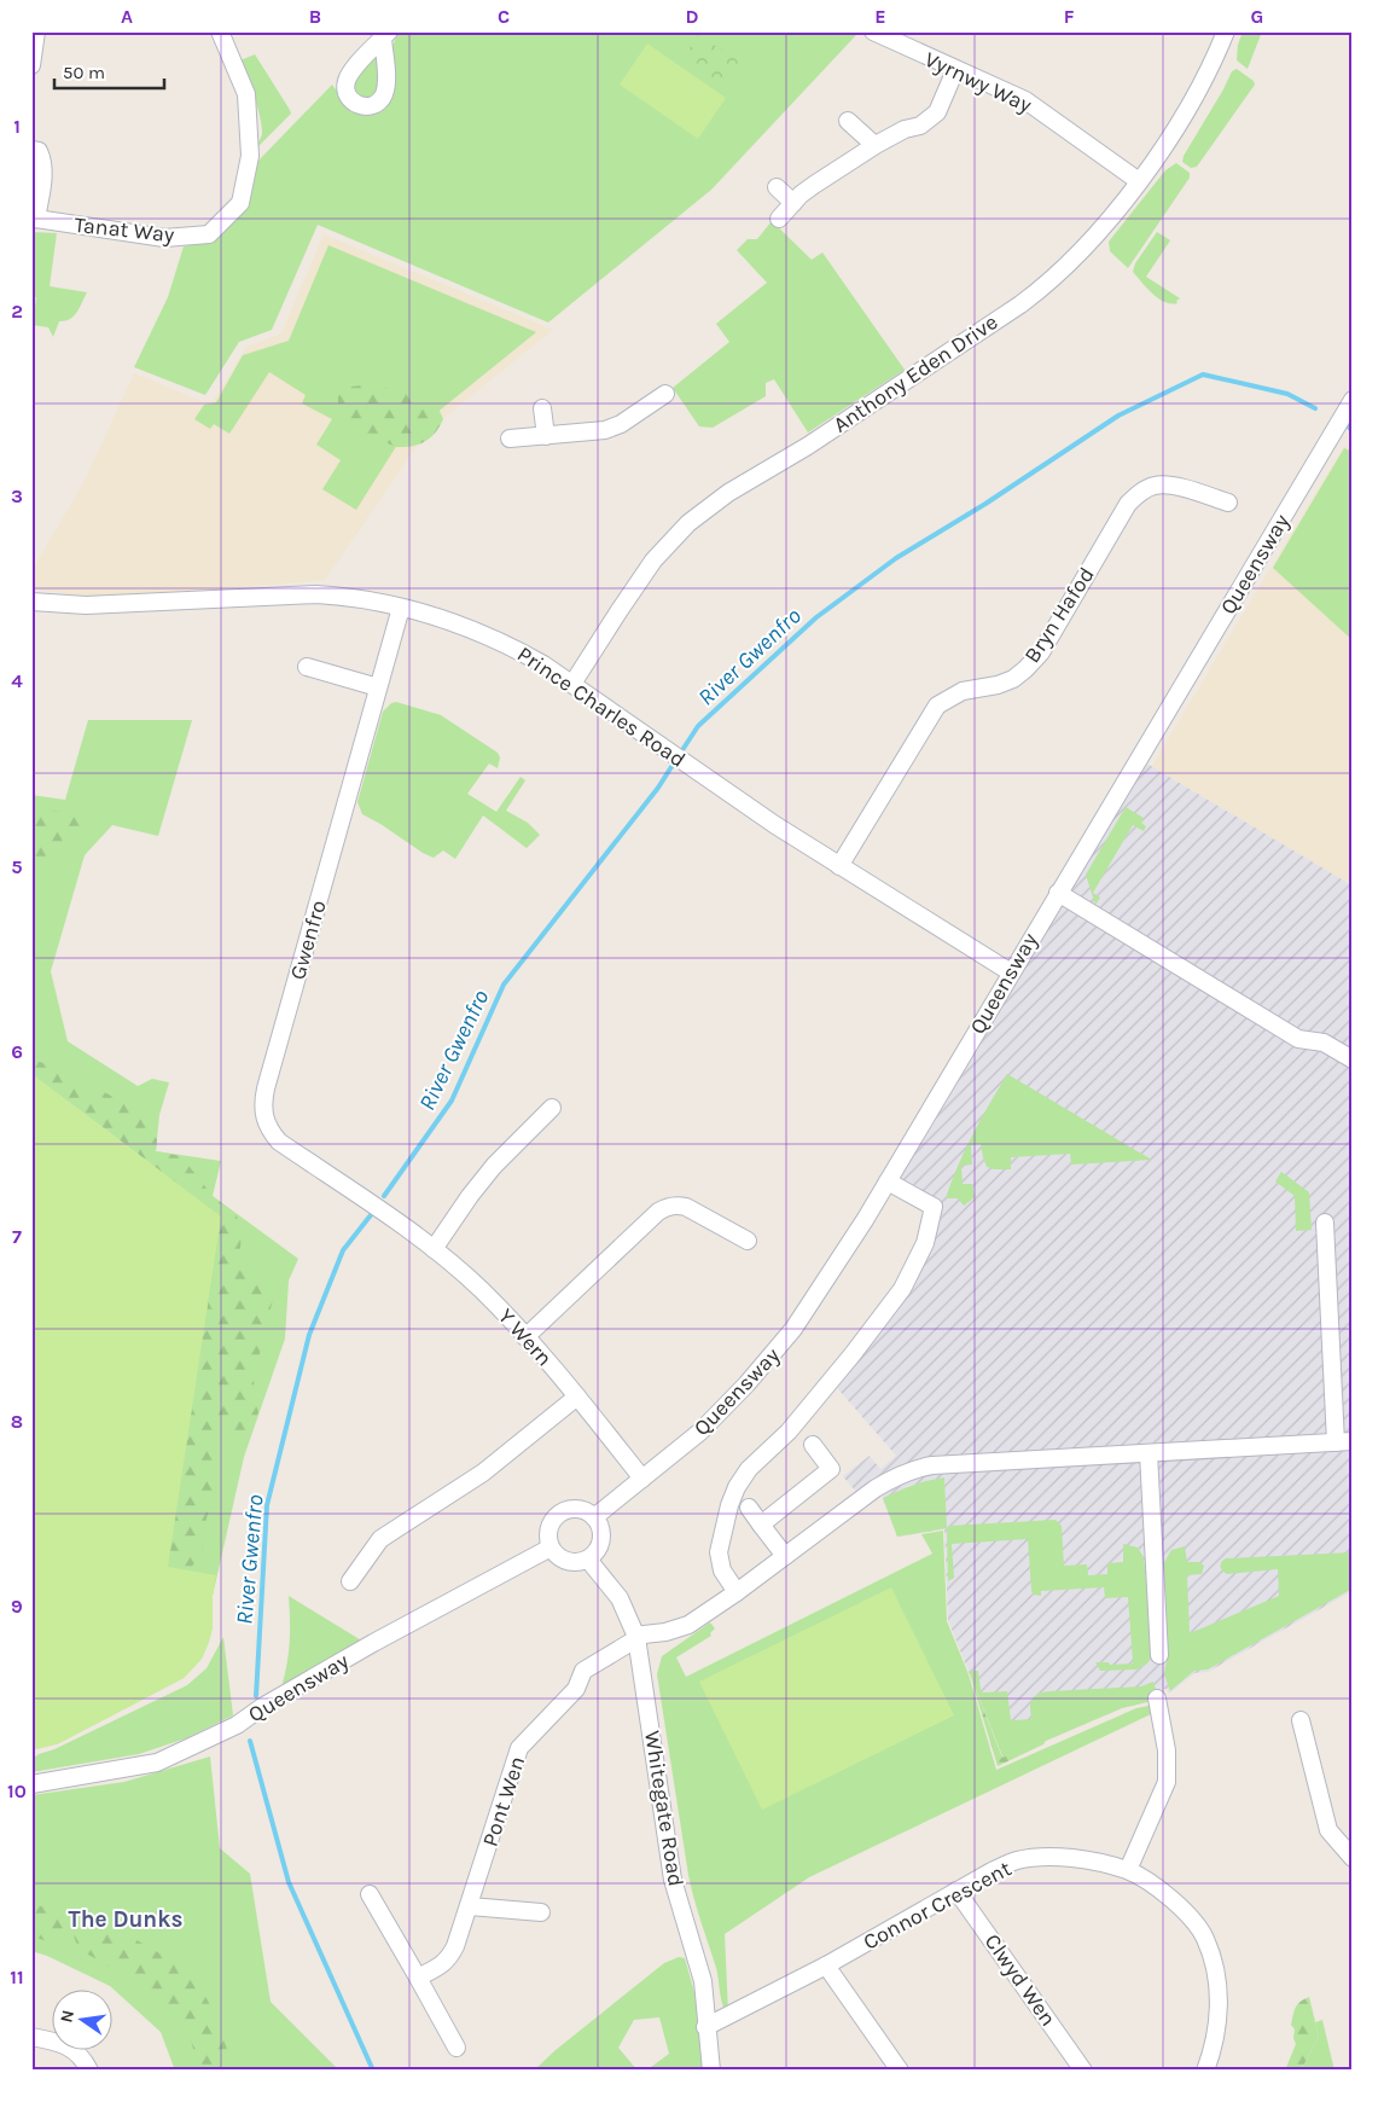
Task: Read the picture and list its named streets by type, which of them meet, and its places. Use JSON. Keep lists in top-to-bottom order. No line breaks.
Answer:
{"streets":{"street":["Vyrnwy Way","Tanat Way","Anthony Eden Drive","Queensway","Bryn Hafod","Prince Charles Road","Gwenfro","Y Wern","Pont Wen","Whitegate Road","Connor Crescent","Clwyd Wen"]},"crossings":[["Vyrnwy Way","Anthony Eden Drive"],["Anthony Eden Drive","Prince Charles Road"],["Queensway","Prince Charles Road"],["Queensway","Y Wern"],["Queensway","Whitegate Road"],["Bryn Hafod","Prince Charles Road"],["Prince Charles Road","Gwenfro"],["Gwenfro","Y Wern"],["Pont Wen","Whitegate Road"],["Whitegate Road","Connor Crescent"],["Connor Crescent","Clwyd Wen"]],"districts":["The Dunks"],"water":["River Gwenfro"],"scale_bar":"50 m","north":"left","grid":{"columns":["A","B","C","D","E","F","G"],"rows":["1","2","3","4","5","6","7","8","9","10","11"]}}
